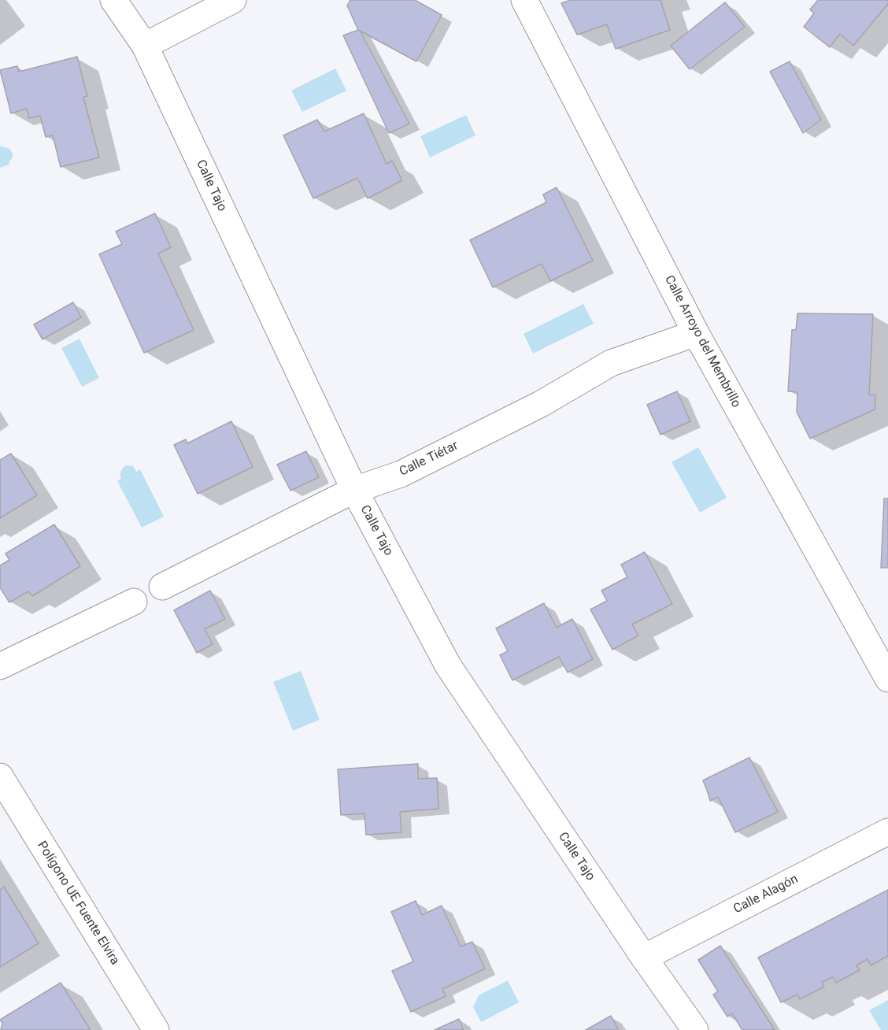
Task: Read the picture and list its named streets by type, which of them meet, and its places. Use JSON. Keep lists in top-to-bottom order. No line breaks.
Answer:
{"streets":{"street":["Calle Tajo","Calle Arroyo del Membrillo","Calle Tiétar","Calle Alagón","Polígono UE Fuente Elvira"]},"crossings":[["Calle Tajo","Calle Tiétar"],["Calle Tajo","Calle Alagón"],["Calle Arroyo del Membrillo","Calle Tiétar"]]}
